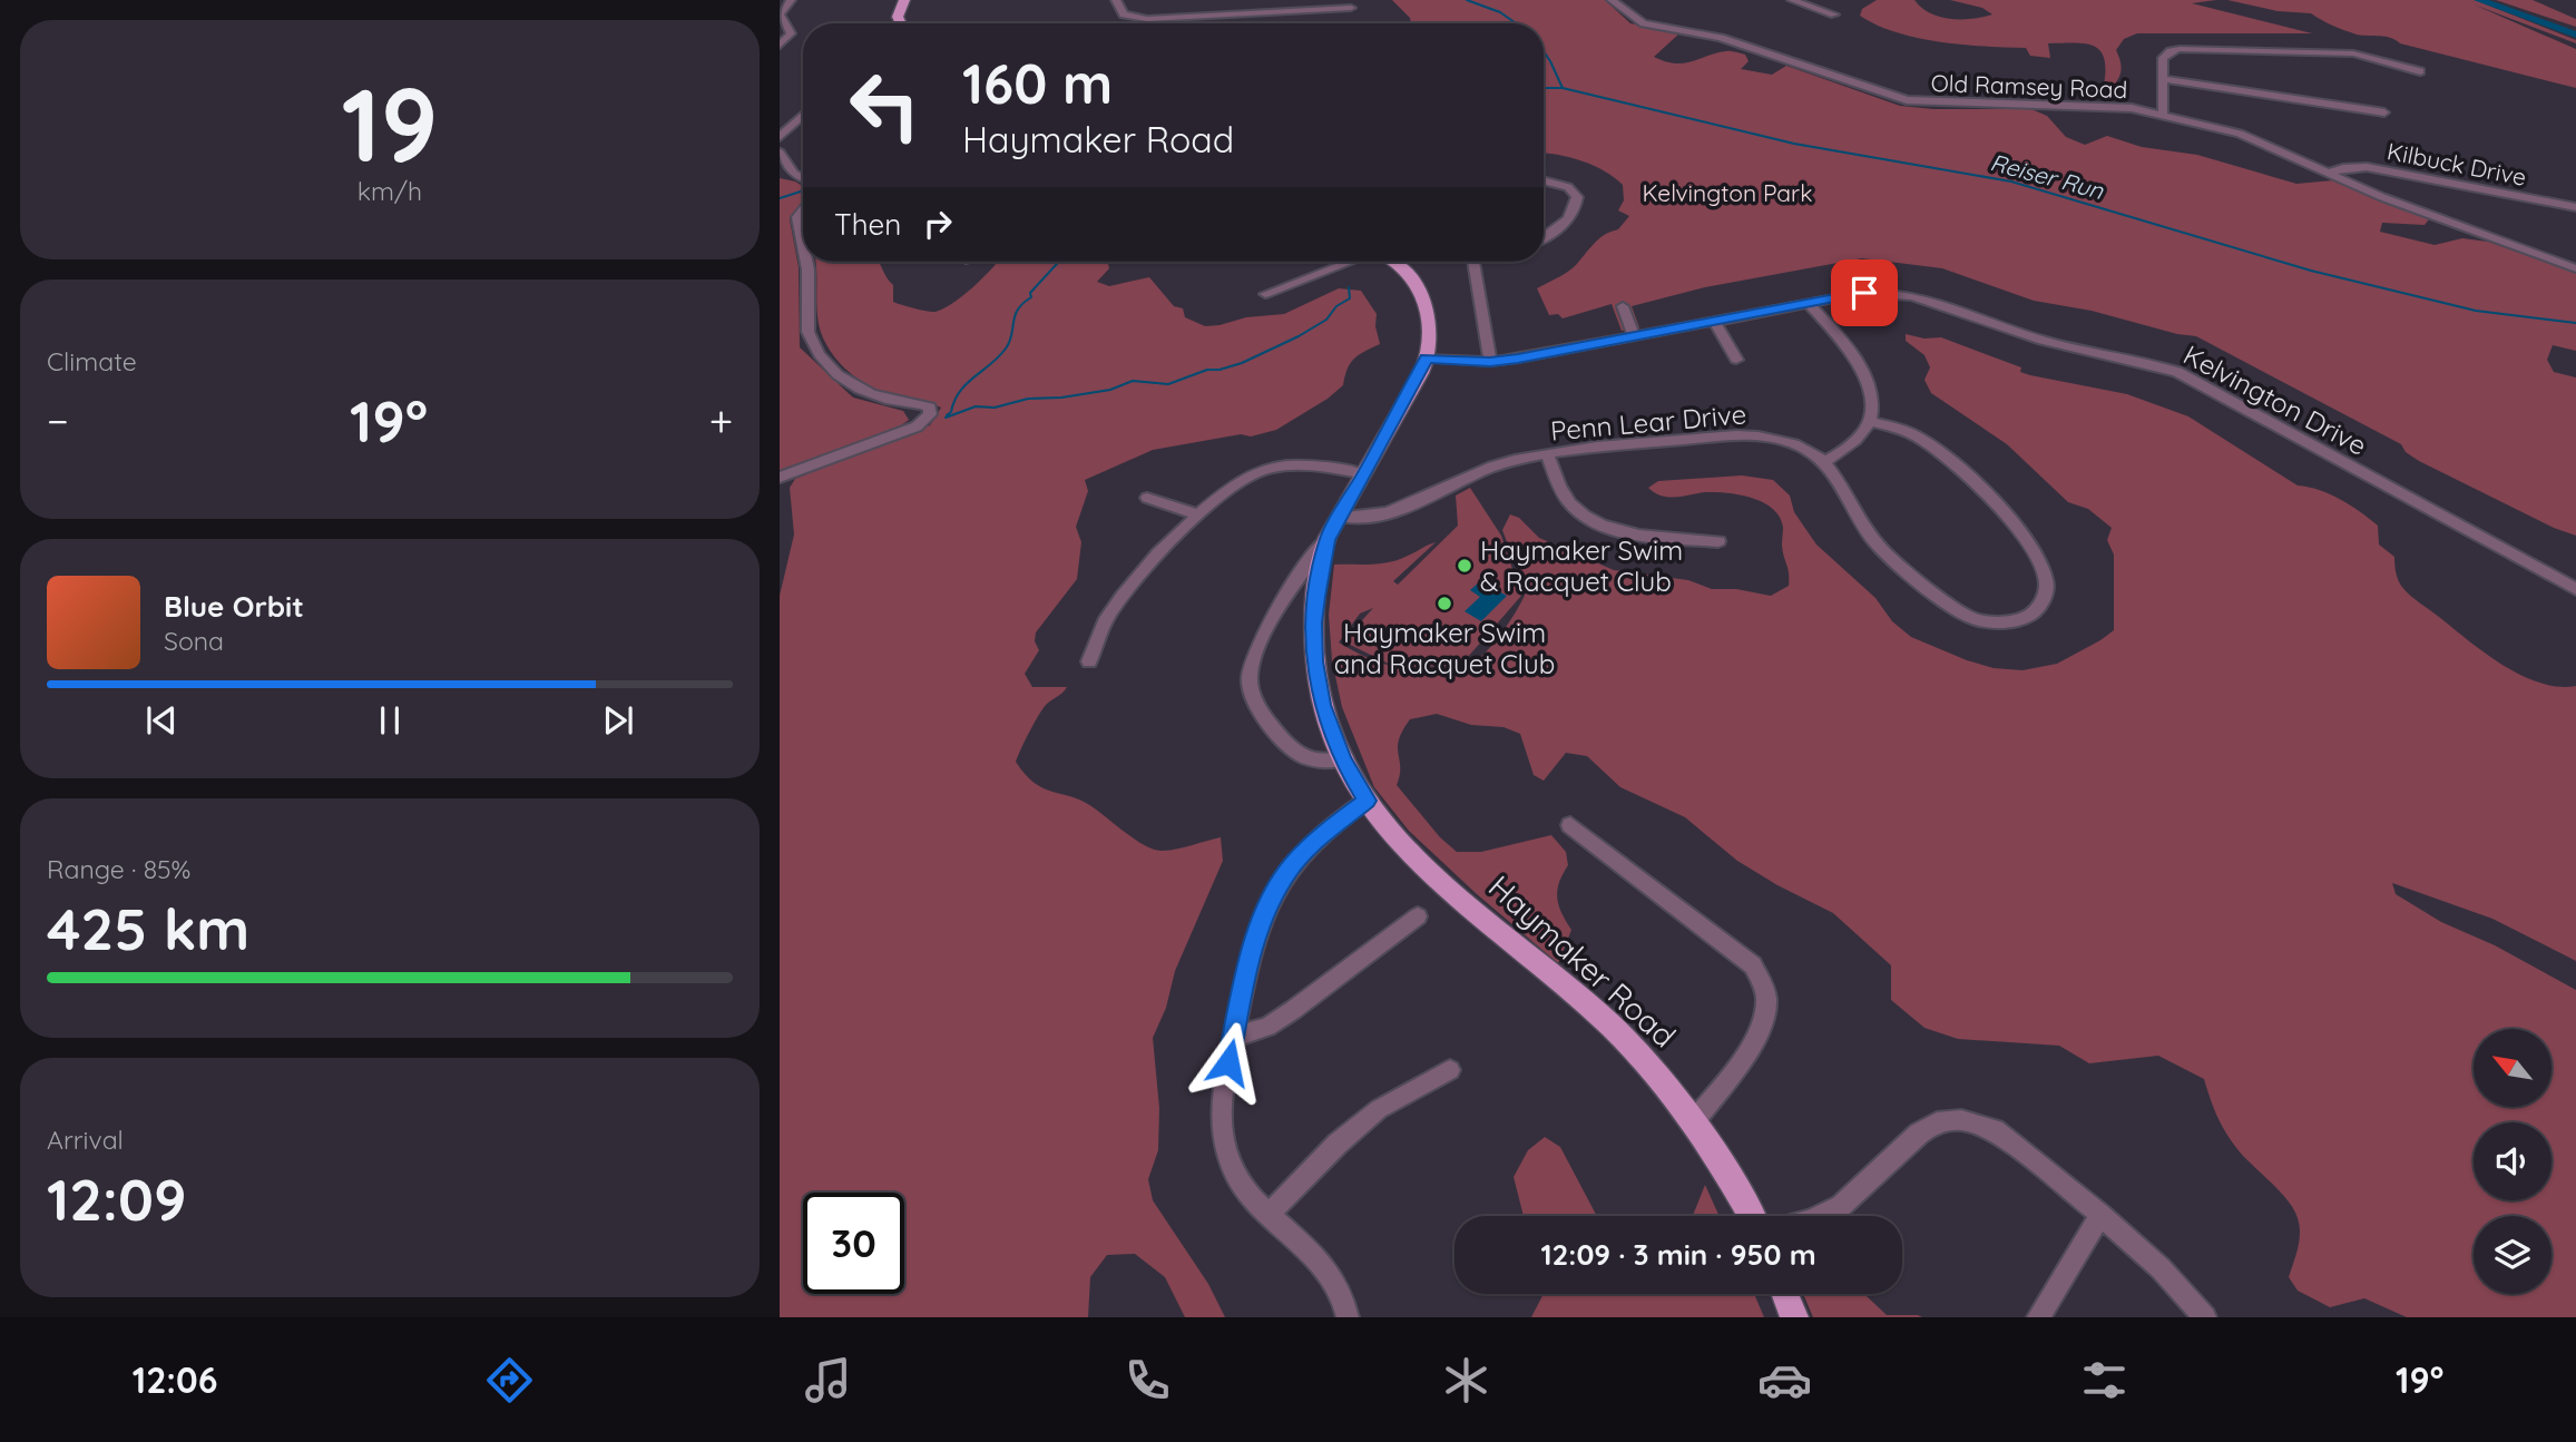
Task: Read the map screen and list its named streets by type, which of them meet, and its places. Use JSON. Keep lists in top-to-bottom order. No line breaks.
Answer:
{"streets":{"main road":["Haymaker Road"],"street":["Old Ramsey Road","Kilbuck Drive","Kelvington Drive","Penn Lear Drive"]},"crossings":[["Old Ramsey Road","Kilbuck Drive"],["Kelvington Drive","Haymaker Road"],["Penn Lear Drive","Haymaker Road"]],"water":["Reiser Run"],"parks":["Kelvington Park"],"places":["Haymaker Swim & Racquet Club","Haymaker Swim and Racquet Club"],"north":"top left","page":{"tile":[["19","km/h"],"Climate",["Range · 85%","425 km"],["Arrival","12:09"]],"turn":["160 m","Haymaker Road"],"then":"Then","heat":["−","19°","+"],"song":["Blue Orbit","Sona"],"limit":"30","trip":"12:09 · 3 min · 950 m","tabs":["12:06","19°"]}}
